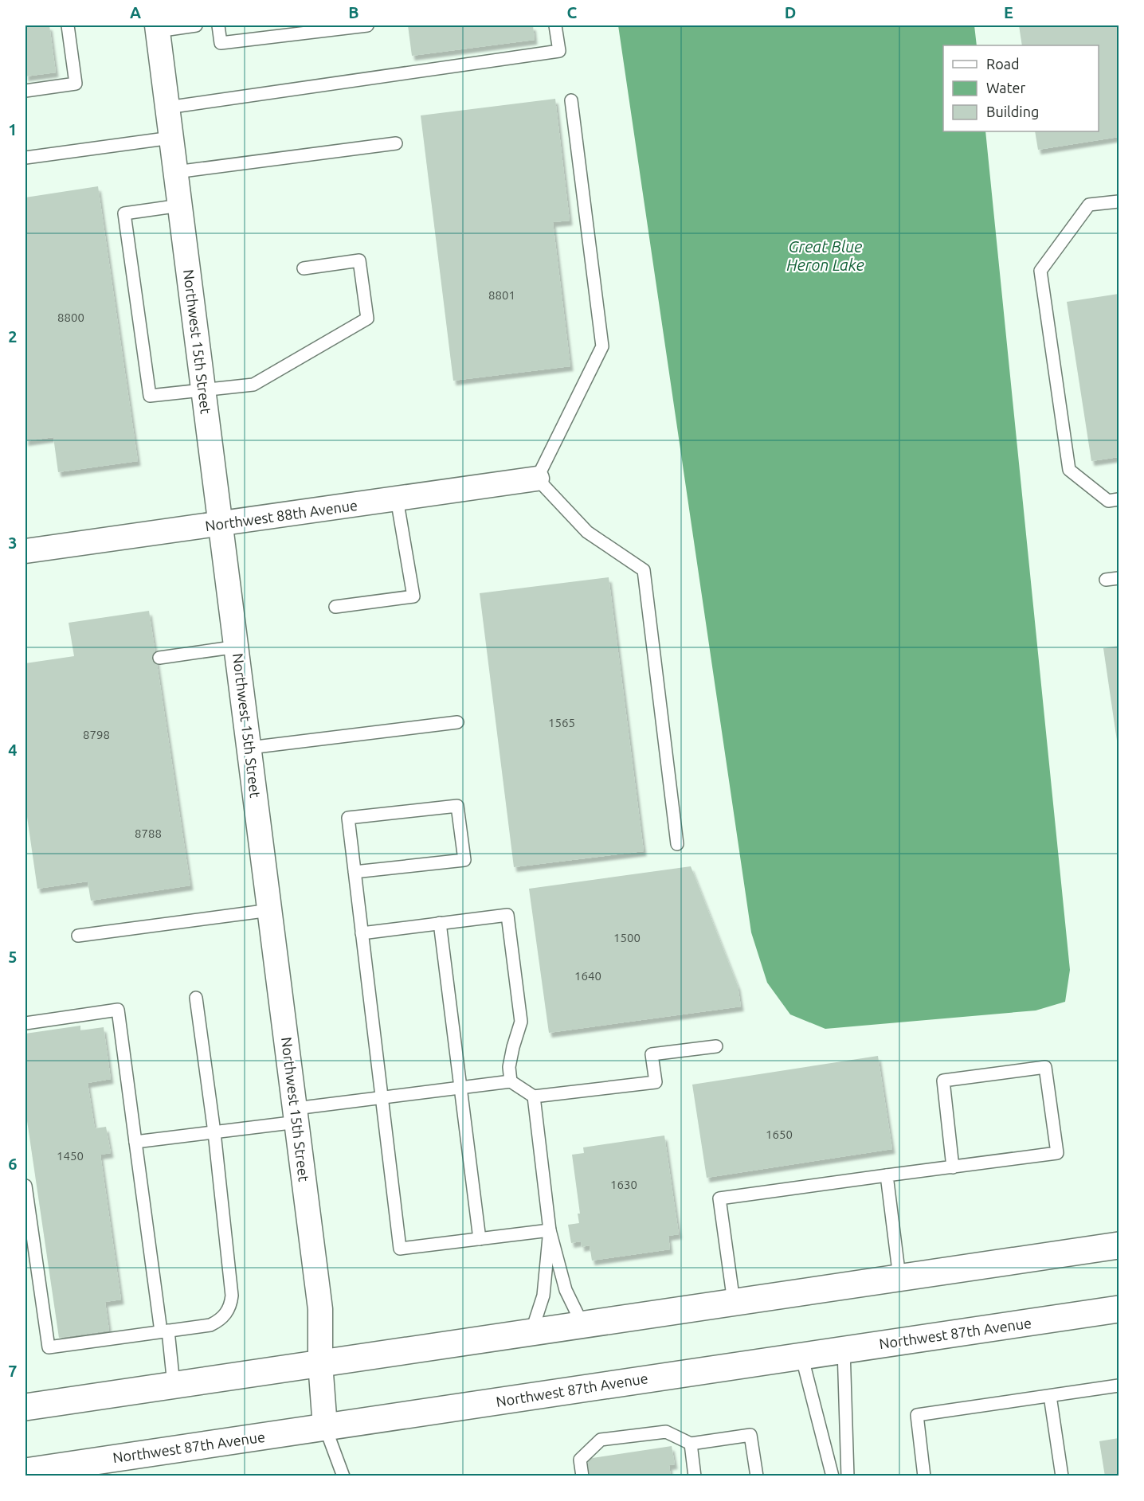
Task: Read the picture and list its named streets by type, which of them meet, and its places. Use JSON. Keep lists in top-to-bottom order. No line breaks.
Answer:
{"streets":{"main road":["Northwest 87th Avenue"],"street":["Northwest 15th Street","Northwest 88th Avenue"]},"crossings":[["Northwest 15th Street","Northwest 88th Avenue"],["Northwest 15th Street","Northwest 87th Avenue"]],"water":["Great Blue Heron Lake"],"house_numbers":["8801","8800","1565","8798","8788","1500","1640","1650","1450","1630"],"legend":["Road","Water","Building"],"grid":{"columns":["A","B","C","D","E"],"rows":["1","2","3","4","5","6","7"]}}
